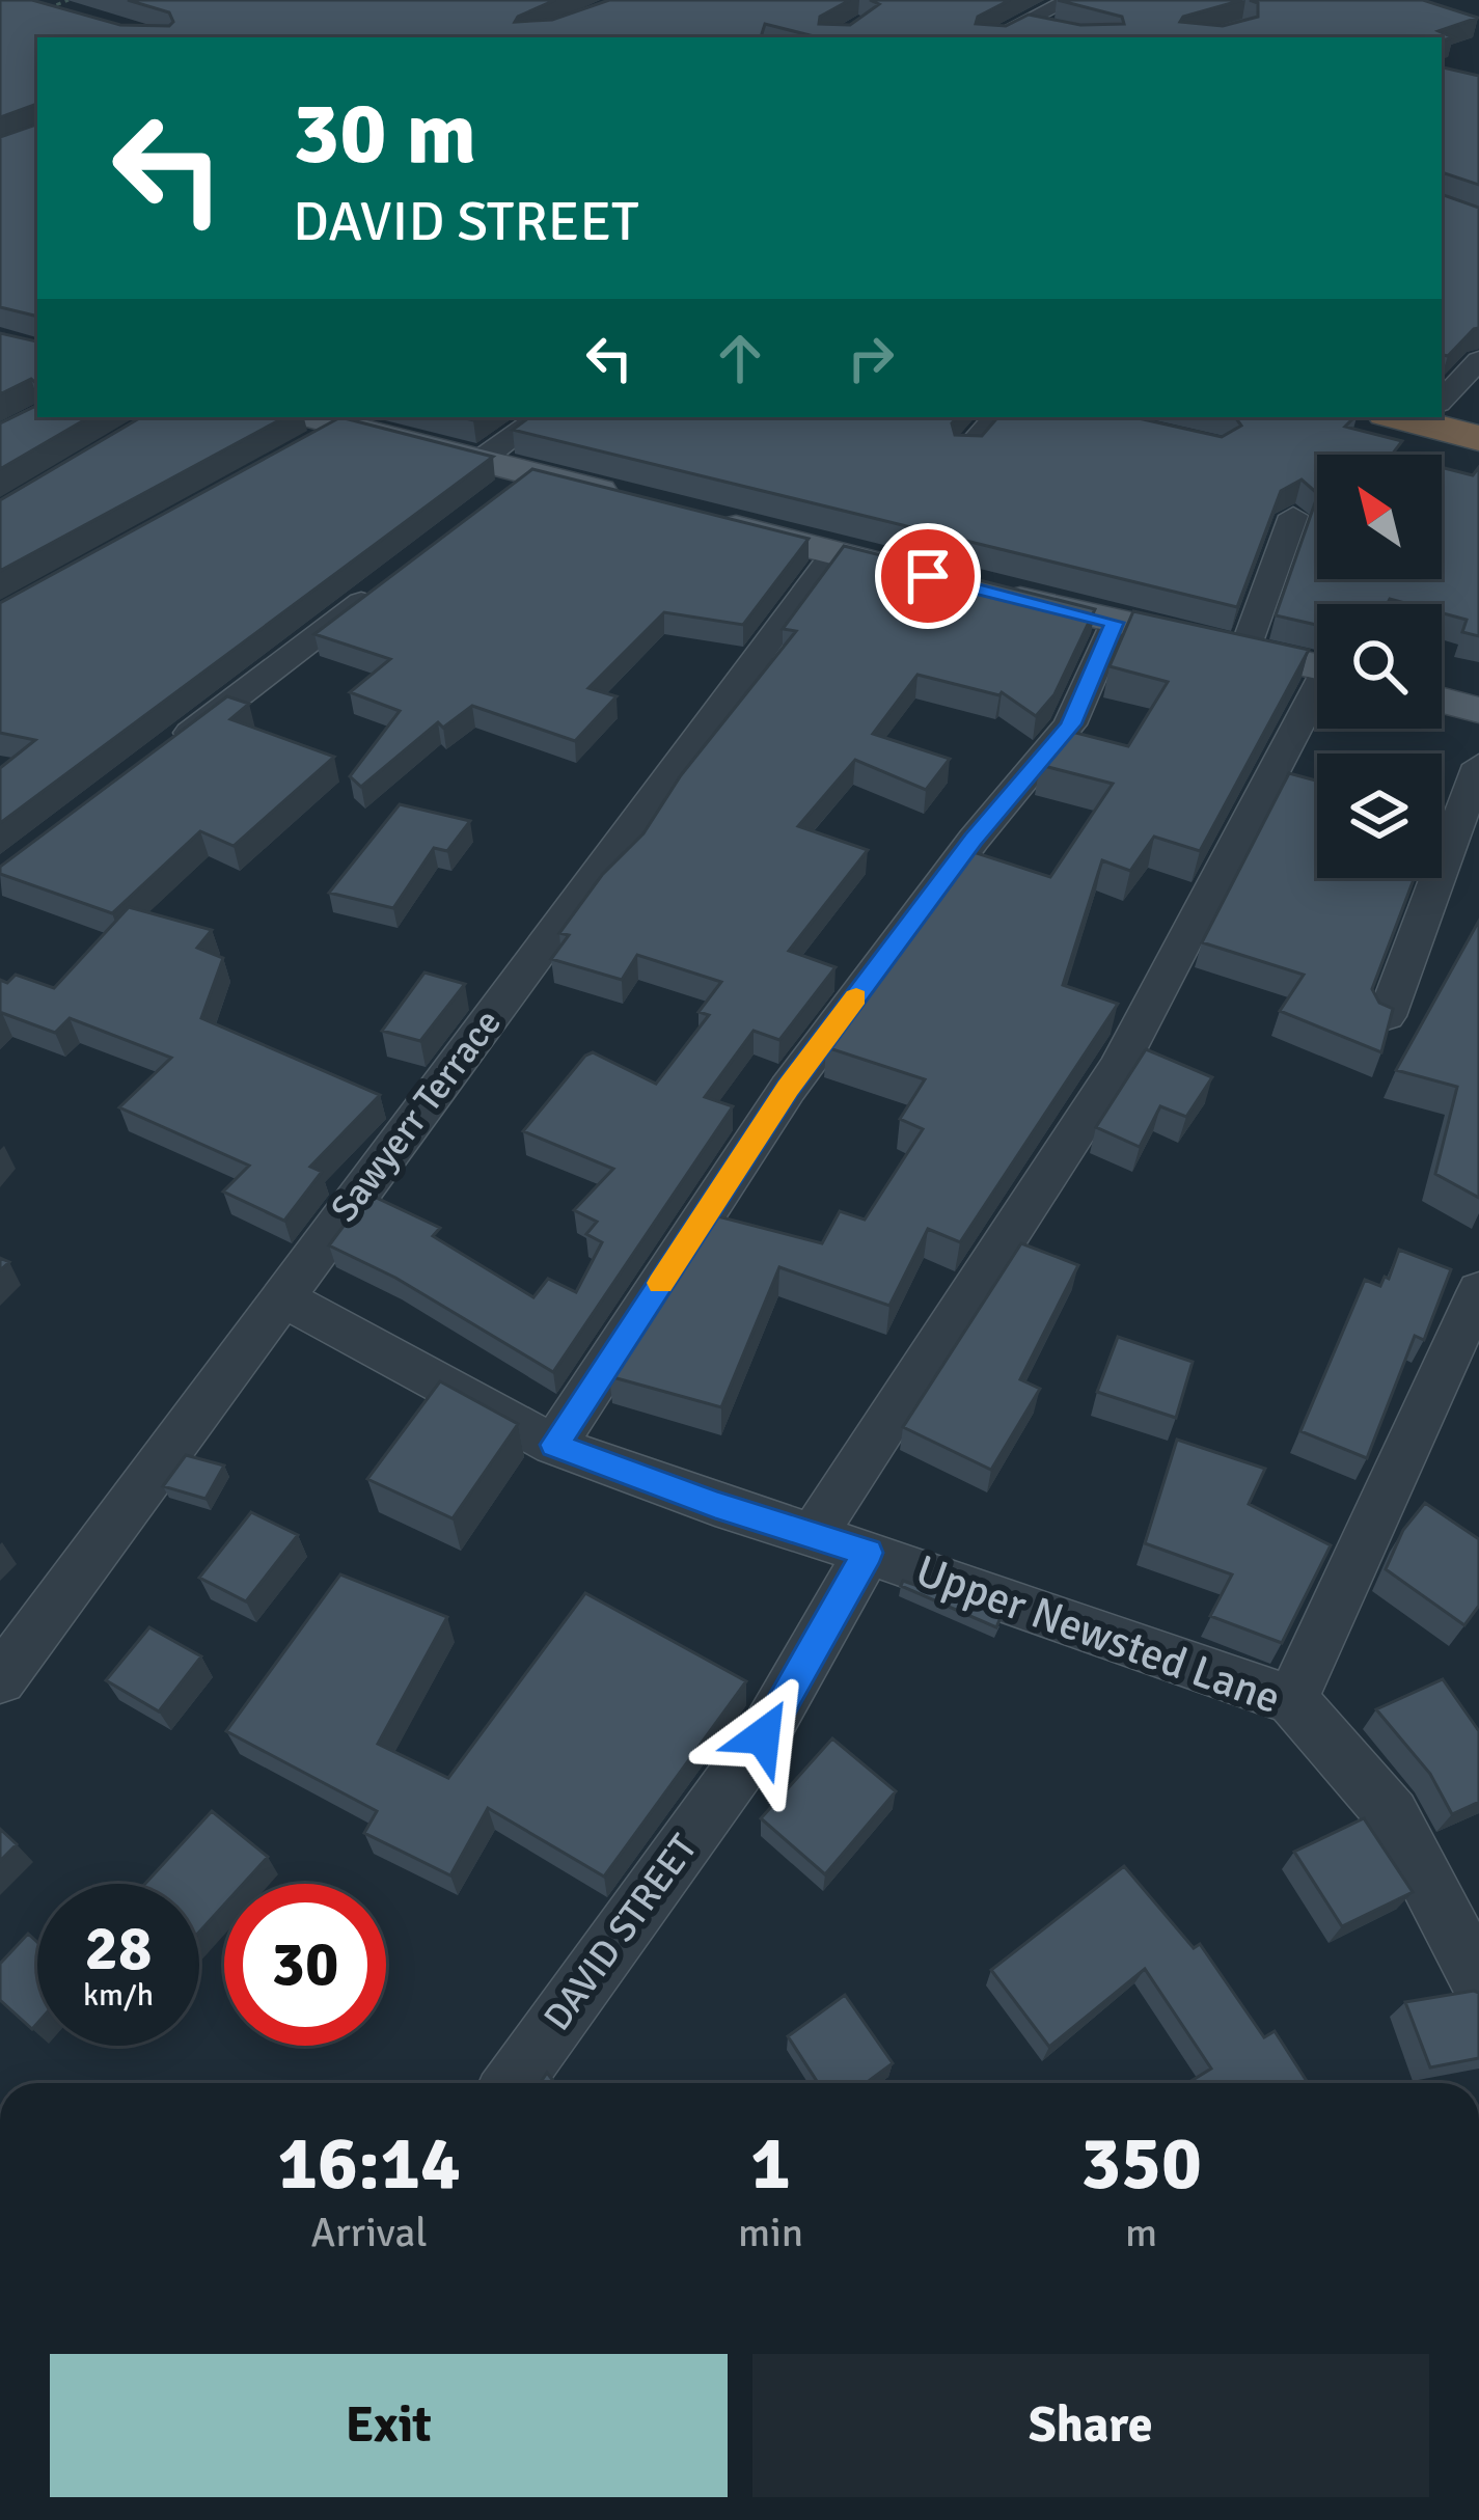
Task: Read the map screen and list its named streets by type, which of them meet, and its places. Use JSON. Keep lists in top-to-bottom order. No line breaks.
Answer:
{"streets":{"street":["Sawyerr Terrace","Upper Newsted Lane","DAVID STREET"]},"crossings":[["Upper Newsted Lane","DAVID STREET"]],"north":"top left","page":{"turn":["30 m","DAVID STREET"],"speed":"28 km/h","limit":"30","eta":["16:14","Arrival","1","min","350","m"],"buttons":["Exit","Share"]}}
